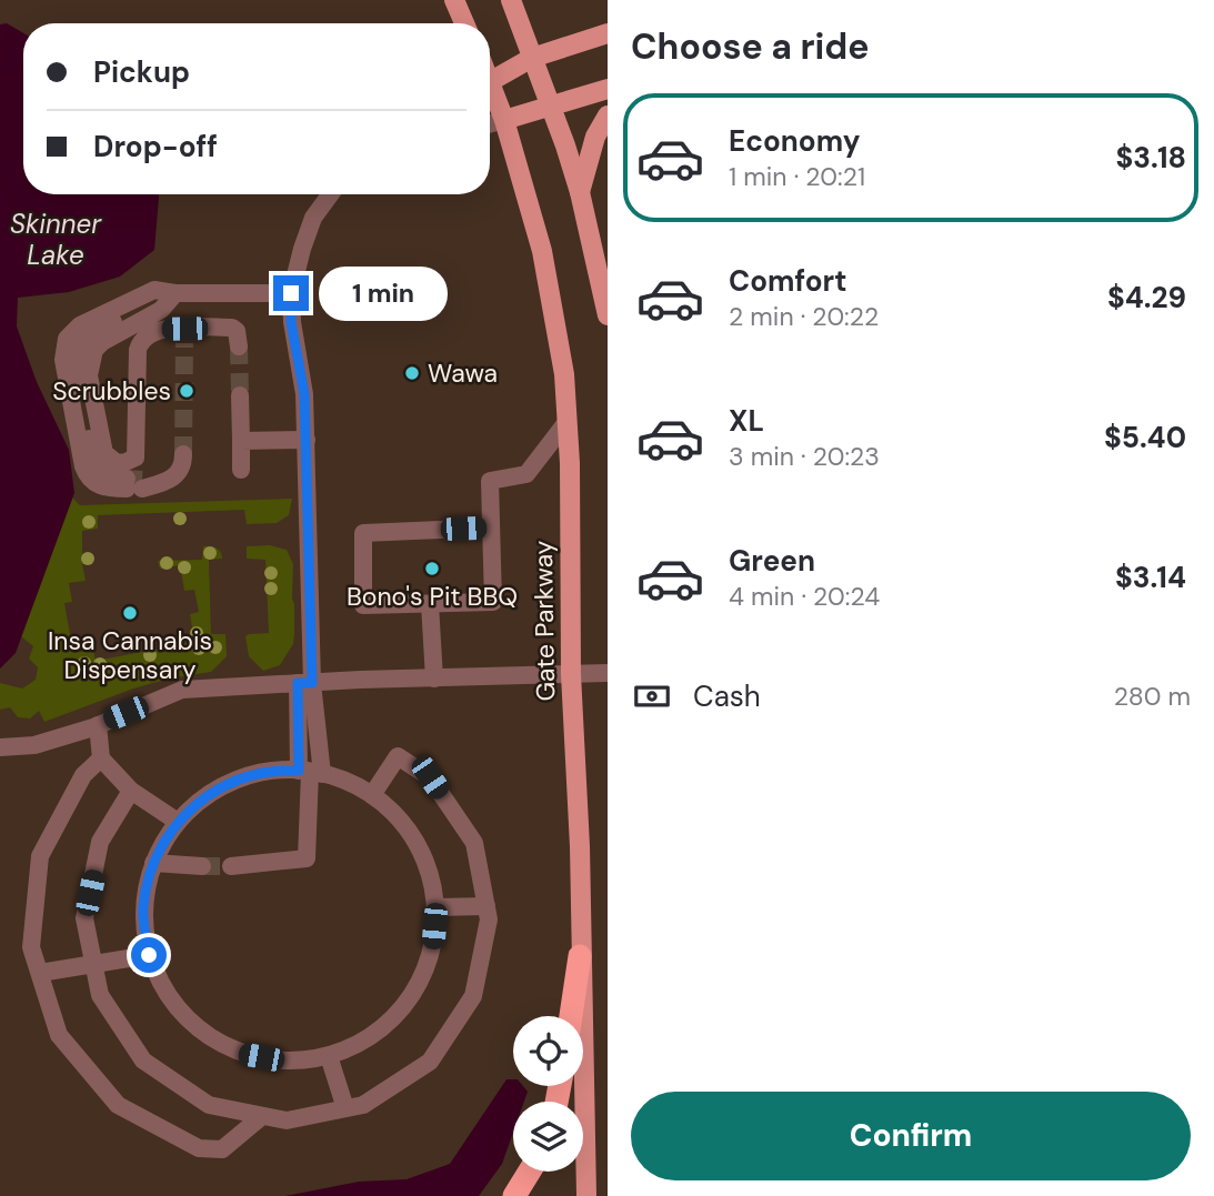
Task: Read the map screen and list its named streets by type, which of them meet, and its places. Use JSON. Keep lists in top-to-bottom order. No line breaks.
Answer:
{"streets":{"main road":["Gate Parkway"]},"water":["Skinner Lake"],"places":["Wawa","Scrubbles","Bono's Pit BBQ","Insa Cannabis Dispensary"],"page":{"heading":"Choose a ride","banner":["Pickup","Drop-off"],"list":[{"name":"Economy","note":"1 min · 20:21","value":"$3.18"},{"name":"Comfort","note":"2 min · 20:22","value":"$4.29"},{"name":"XL","note":"3 min · 20:23","value":"$5.40"},{"name":"Green","note":"4 min · 20:24","value":"$3.14"}],"bubble":"1 min","pay":["Cash","280 m"],"buttons":"Confirm"}}
